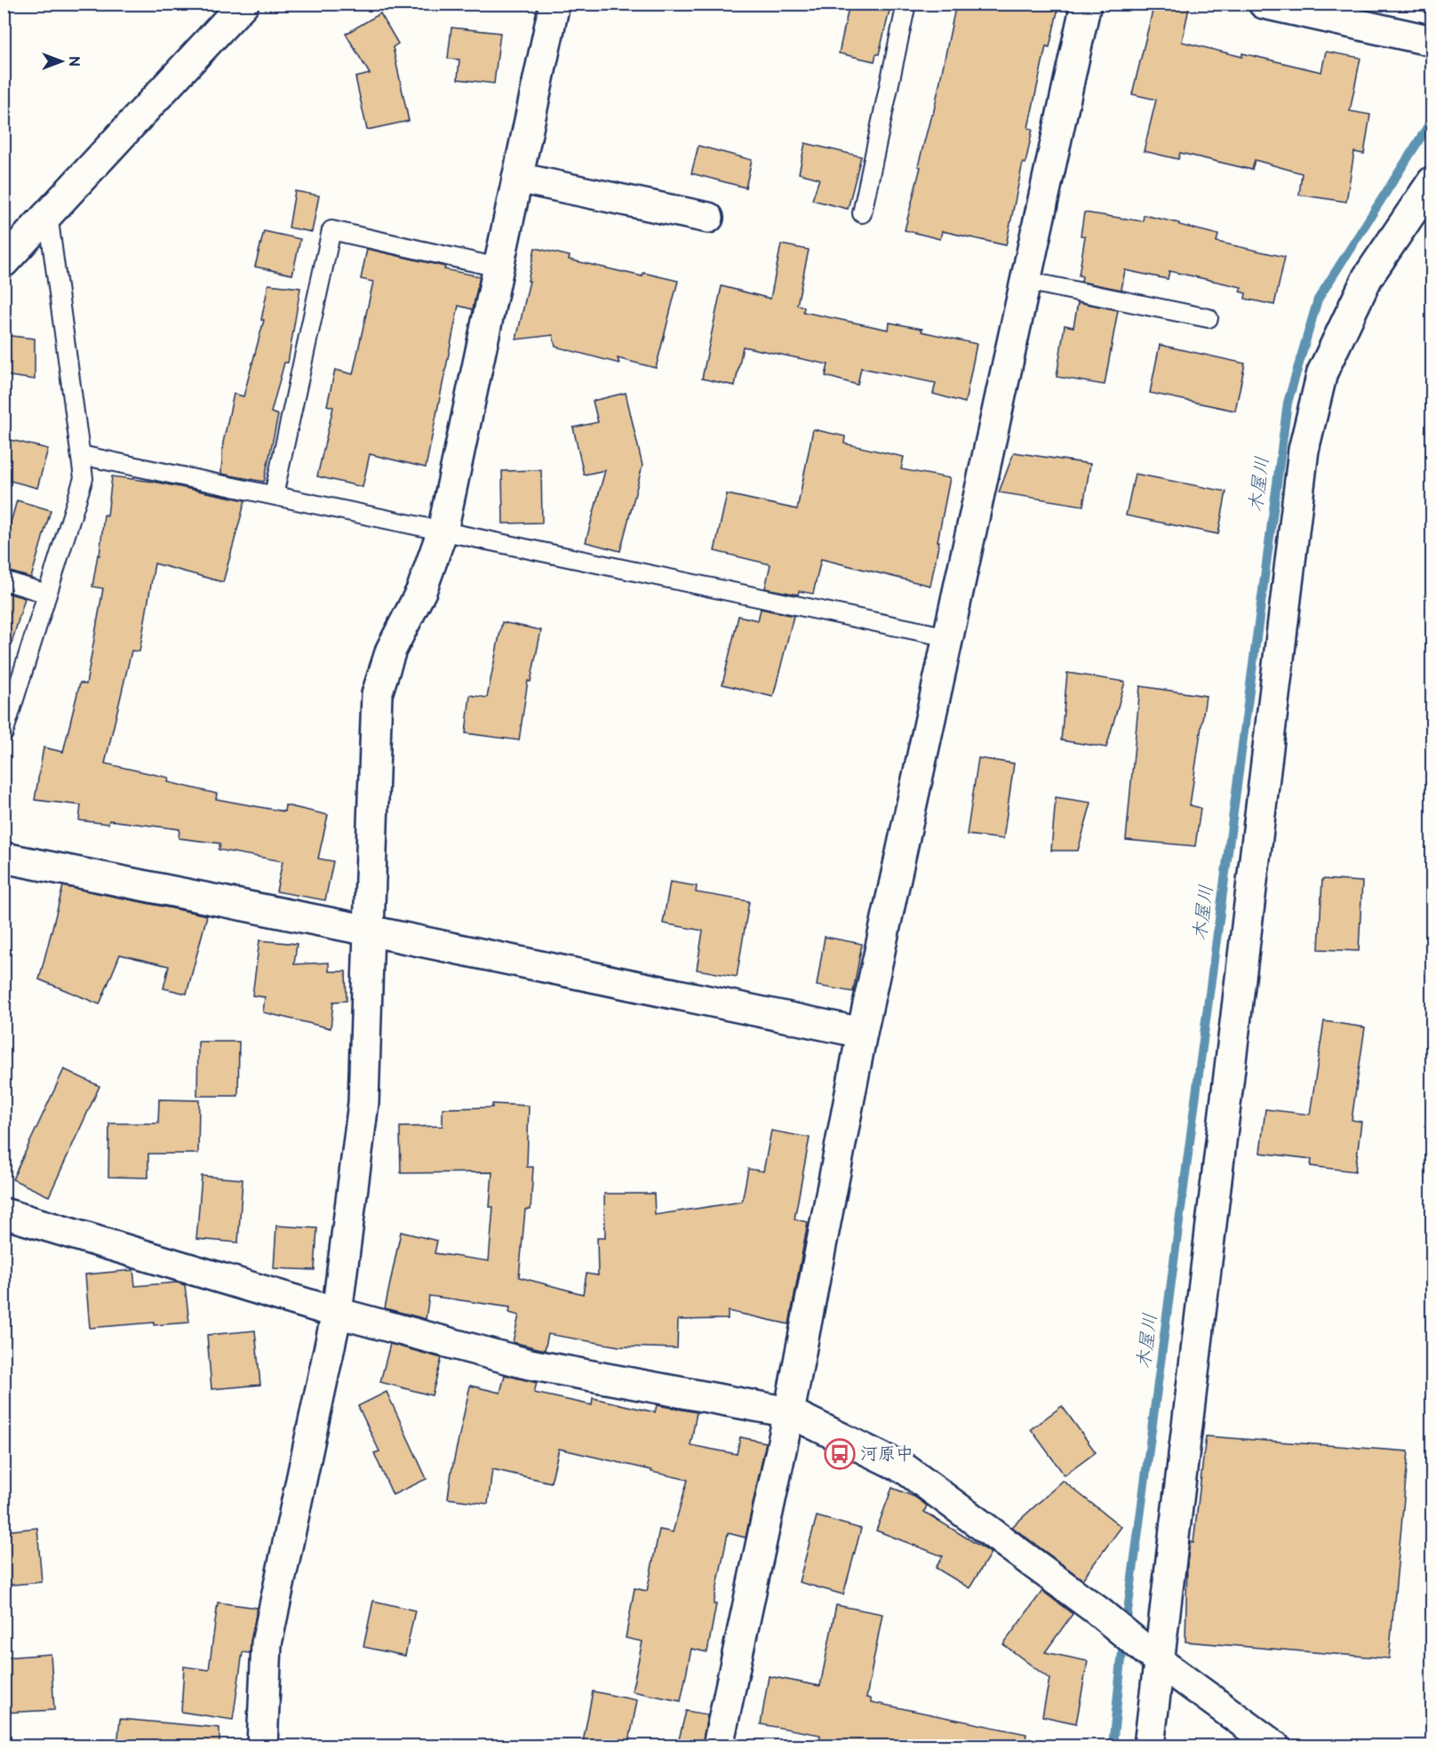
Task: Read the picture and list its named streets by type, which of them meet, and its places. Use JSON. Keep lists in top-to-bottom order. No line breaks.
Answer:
{"water":["木屋川"],"places":{"bus stop":["河原中"]},"north":"right"}
